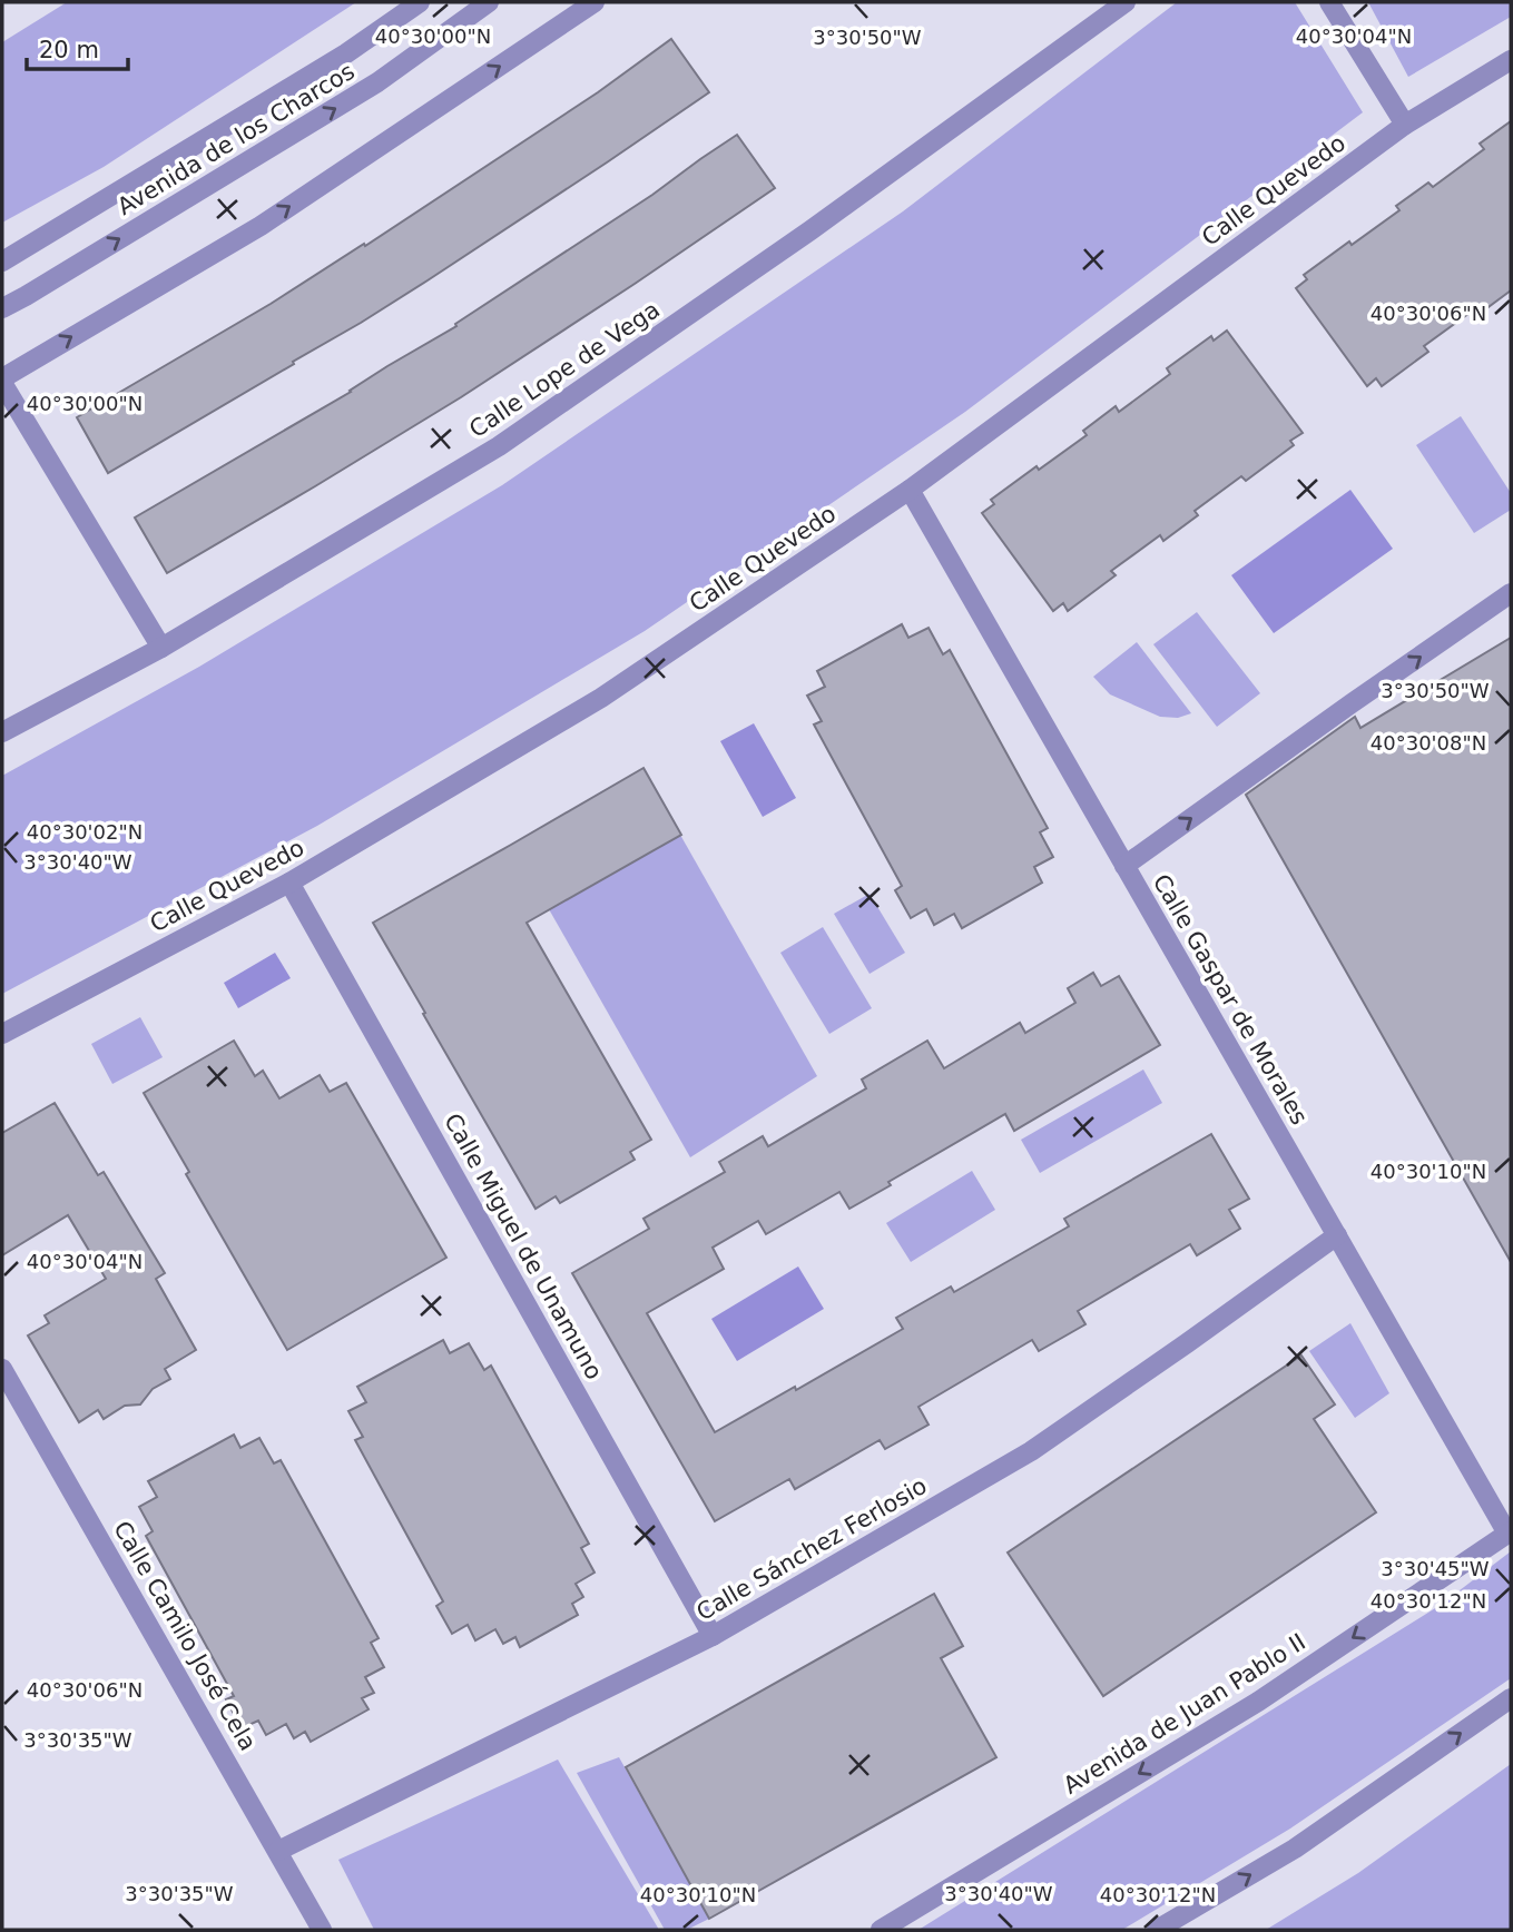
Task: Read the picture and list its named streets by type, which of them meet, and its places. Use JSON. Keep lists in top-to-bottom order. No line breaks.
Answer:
{"streets":{"street":["Avenida de los Charcos","Calle Quevedo","Calle Lope de Vega","Calle Gaspar de Morales","Calle Miguel de Unamuno","Calle Sánchez Ferlosio","Calle Camilo José Cela","Avenida de Juan Pablo II"]},"crossings":[["Calle Quevedo","Calle Gaspar de Morales"],["Calle Quevedo","Calle Miguel de Unamuno"],["Calle Gaspar de Morales","Calle Sánchez Ferlosio"],["Calle Gaspar de Morales","Avenida de Juan Pablo II"],["Calle Miguel de Unamuno","Calle Sánchez Ferlosio"],["Calle Sánchez Ferlosio","Calle Camilo José Cela"]],"scale_bar":"20 m","coordinates":["40°30'00\"N","40°30'04\"N","3°30'50\"W","40°30'06\"N","40°30'08\"N","40°30'02\"N","3°30'40\"W","40°30'10\"N","3°30'45\"W","40°30'12\"N","3°30'35\"W"]}
